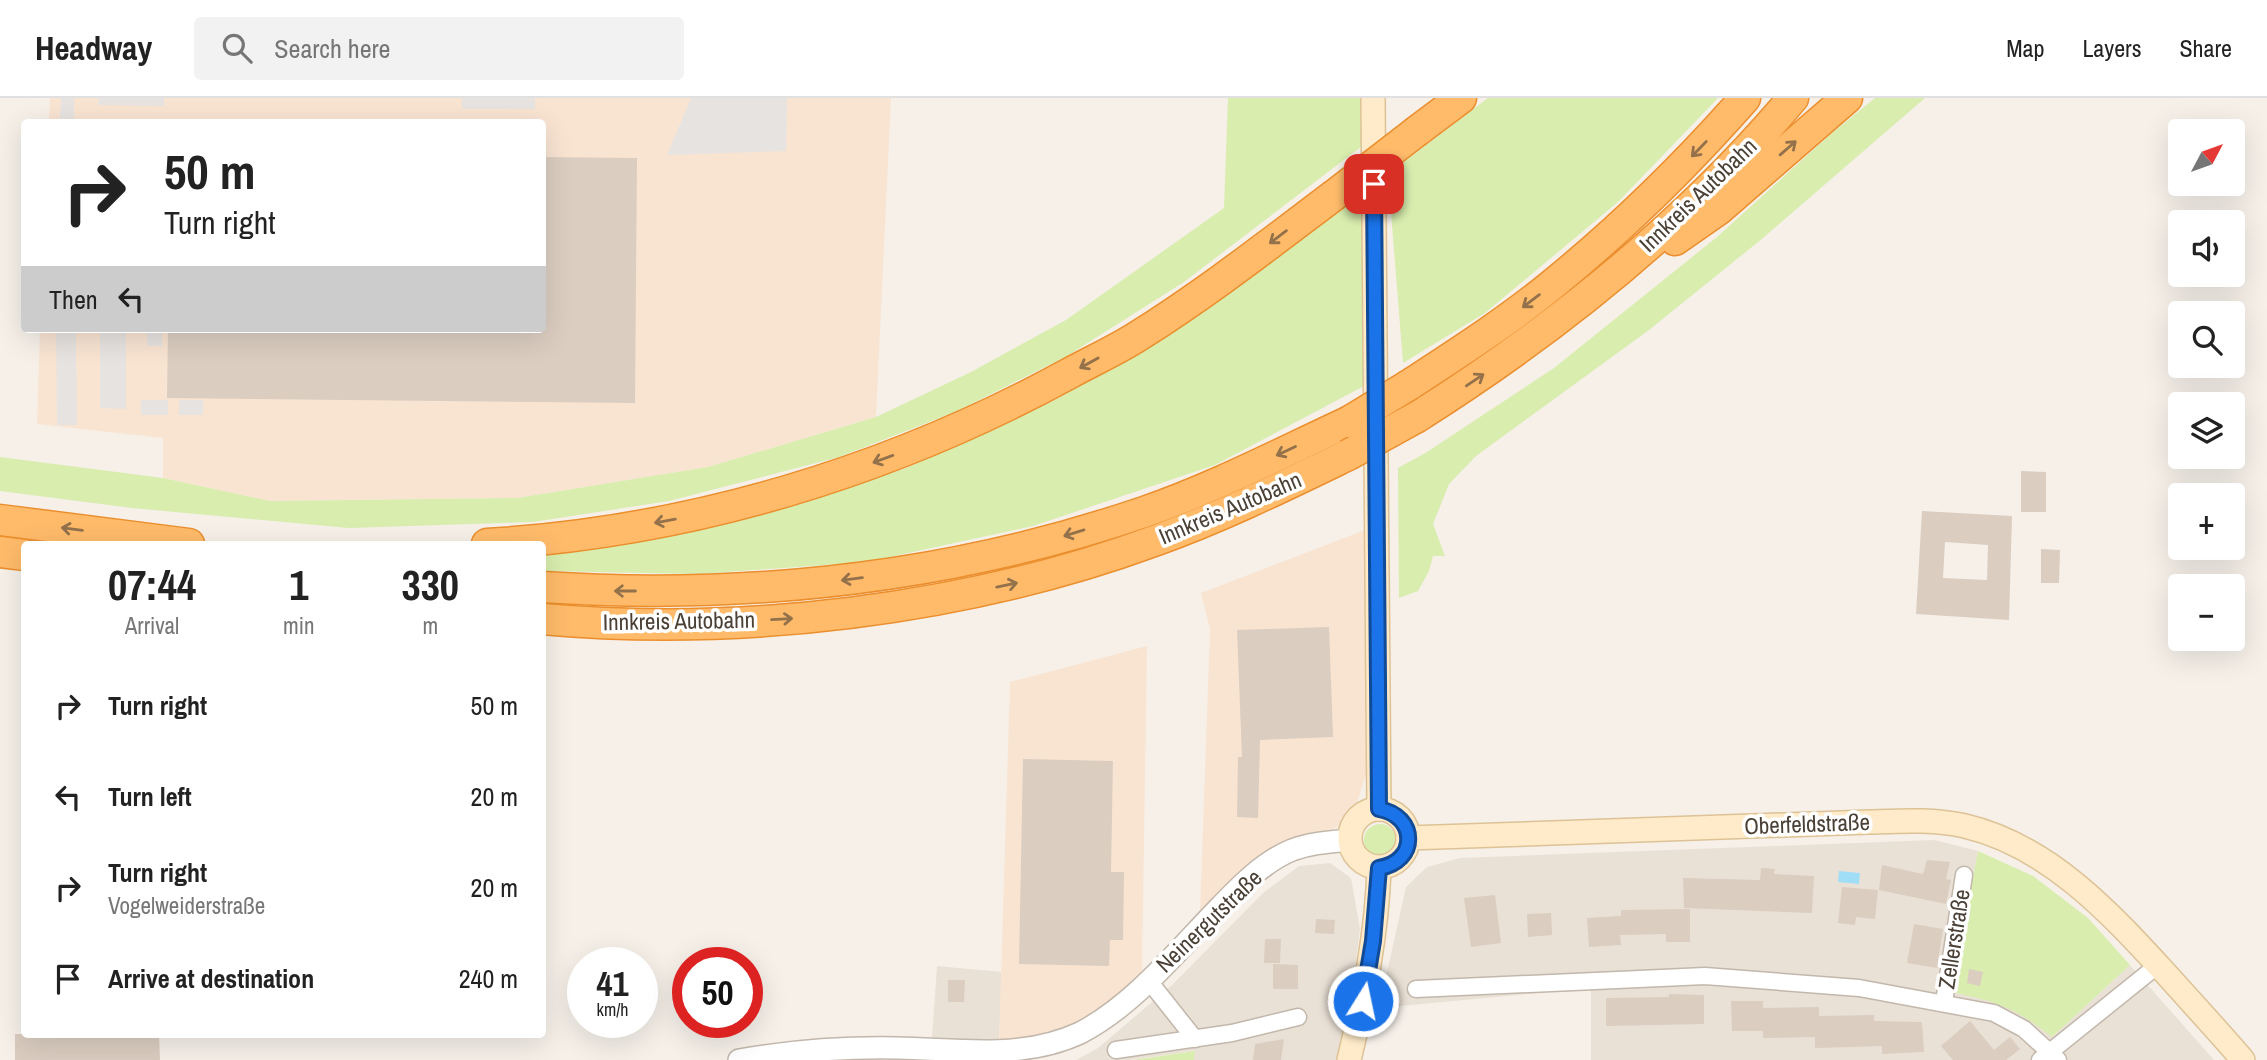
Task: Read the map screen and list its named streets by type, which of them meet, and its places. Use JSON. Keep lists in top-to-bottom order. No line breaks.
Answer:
{"streets":{"highway":["Innkreis Autobahn"],"main road":["Oberfeldstraße"],"street":["Neinergutstraße","Zellerstraße"]},"crossings":[["Oberfeldstraße","Neinergutstraße"]],"north":"top right","page":{"header":"Headway","search":"Search here","nav":["Map","Layers","Share"],"map_buttons":["+","−"],"turn":["50 m","Turn right"],"then":"Then","eta":["07:44","Arrival","1","min","330","m"],"list":[{"name":"Turn right","value":"50 m"},{"name":"Turn left","value":"20 m"},{"name":"Turn right","note":"Vogelweiderstraße","value":"20 m"},{"name":"Arrive at destination","value":"240 m"}],"speed":"41 km/h","limit":"50"}}
